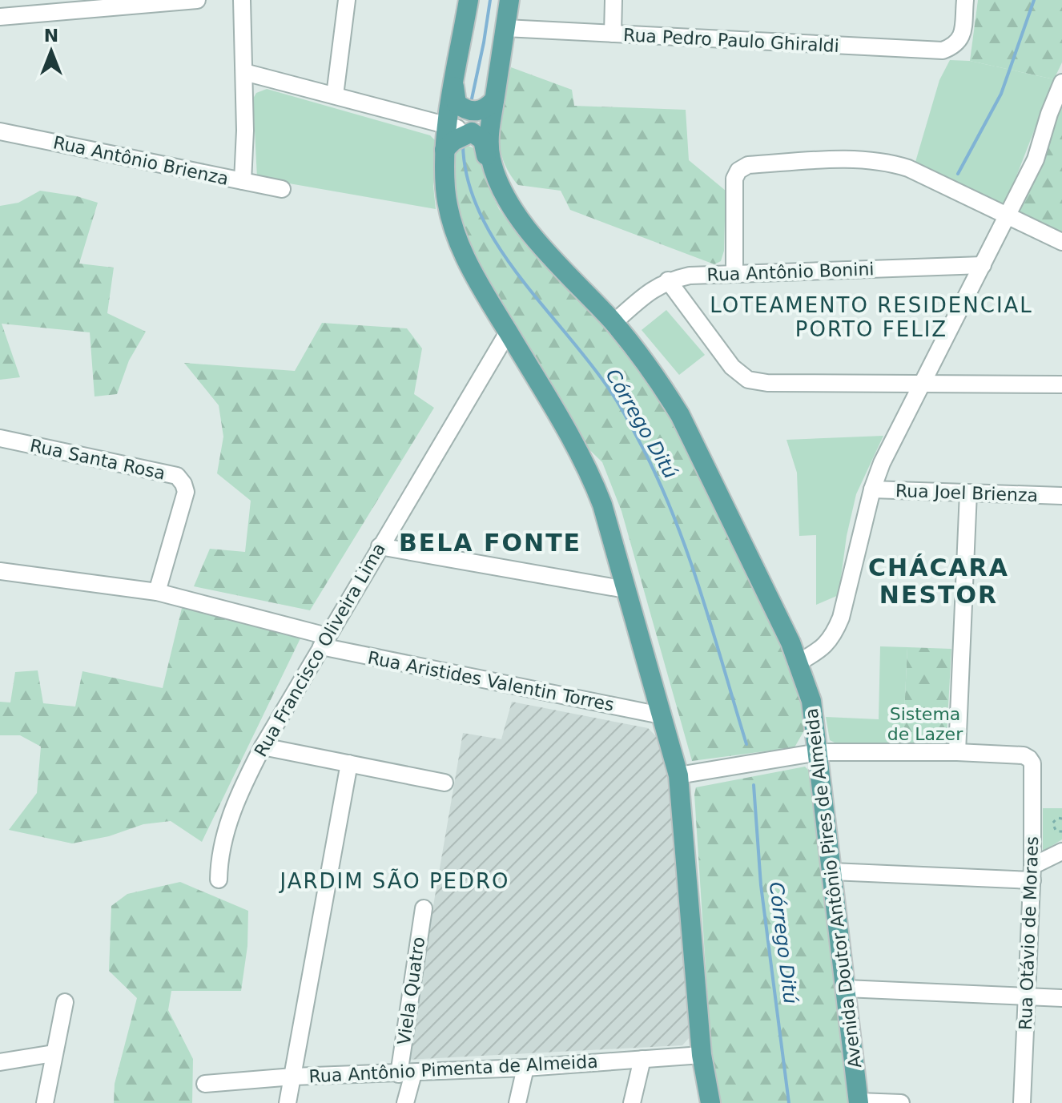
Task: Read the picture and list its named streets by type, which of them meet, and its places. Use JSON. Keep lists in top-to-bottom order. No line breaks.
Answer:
{"streets":{"main road":["Avenida Doutor Antônio Pires de Almeida"],"street":["Rua Pedro Paulo Ghiraldi","Rua Antônio Brienza","Rua Antônio Bonini","Rua Santa Rosa","Rua Joel Brienza","Rua Francisco Oliveira Lima","Rua Aristides Valentin Torres","Rua Otávio de Moraes","Viela Quatro","Rua Antônio Pimenta de Almeida"]},"crossings":[["Rua Pedro Paulo Ghiraldi","Avenida Doutor Antônio Pires de Almeida"],["Rua Antônio Bonini","Avenida Doutor Antônio Pires de Almeida"],["Rua Santa Rosa","Rua Aristides Valentin Torres"],["Rua Francisco Oliveira Lima","Rua Aristides Valentin Torres"],["Viela Quatro","Rua Antônio Pimenta de Almeida"]],"districts":["LOTEAMENTO RESIDENCIAL PORTO FELIZ","BELA FONTE","CHÁCARA NESTOR","JARDIM SÃO PEDRO"],"water":["Córrego Ditú"],"parks":["Sistema de Lazer"],"north":"top"}
